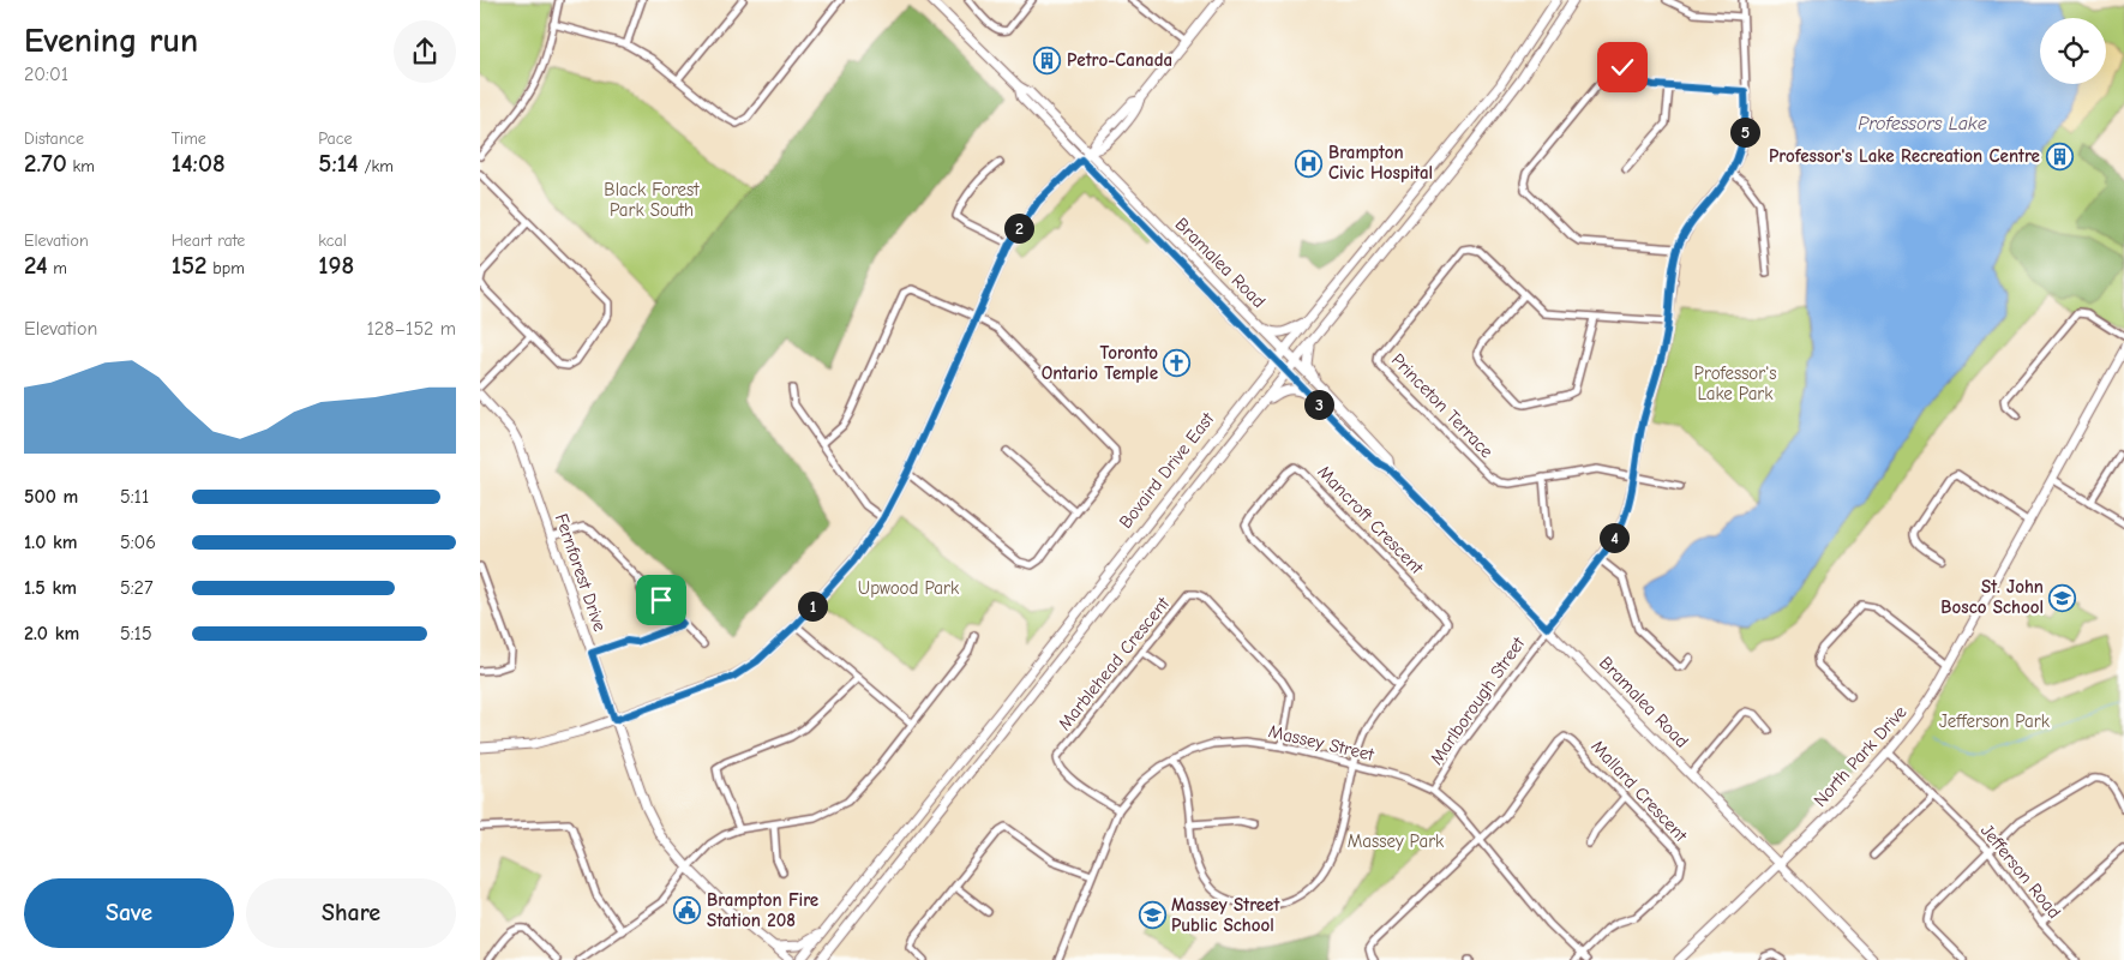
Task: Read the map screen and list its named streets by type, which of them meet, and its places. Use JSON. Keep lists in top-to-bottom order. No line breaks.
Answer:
{"streets":{"main road":["Bramalea Road","Bovaird Drive East","Fernforest Drive","North Park Drive"],"street":["Princeton Terrace","Mancroft Crescent","Marblehead Crescent","Marlborough Street","Massey Street","Mallard Crescent","Jefferson Road"]},"crossings":[["Bramalea Road","Bovaird Drive East"],["Bramalea Road","Marlborough Street"],["Bramalea Road","North Park Drive"],["Princeton Terrace","Marlborough Street"],["Mancroft Crescent","Marblehead Crescent"],["Mancroft Crescent","Massey Street"],["Marblehead Crescent","Massey Street"],["Marlborough Street","Massey Street"],["Massey Street","Mallard Crescent"],["North Park Drive","Jefferson Road"]],"water":["Professors Lake"],"parks":["Black Forest Park South","Professor's Lake Park","Upwood Park","Jefferson Park","Massey Park"],"places":{"building":["Petro-Canada","Professor's Lake Recreation Centre"],"hospital":["Brampton Civic Hospital"],"church":["Toronto Ontario Temple"],"school or university":["St. John Bosco School","Massey Street Public School"],"public building":["Brampton Fire Station 208"]},"page":{"heading":["Evening run","20:01"],"stats":[["Distance","2.70 km"],["Time","14:08"],["Pace","5:14 /km"],["Elevation","24 m"],["Heart rate","152 bpm"],["kcal","198"]],"pins":["5","2","3","4","1"],"chart":["Elevation","128–152 m"],"list":[{"name":"500 m","note":"5:11"},{"name":"1.0 km","note":"5:06"},{"name":"1.5 km","note":"5:27"},{"name":"2.0 km","note":"5:15"}],"buttons":["Save","Share"]}}
